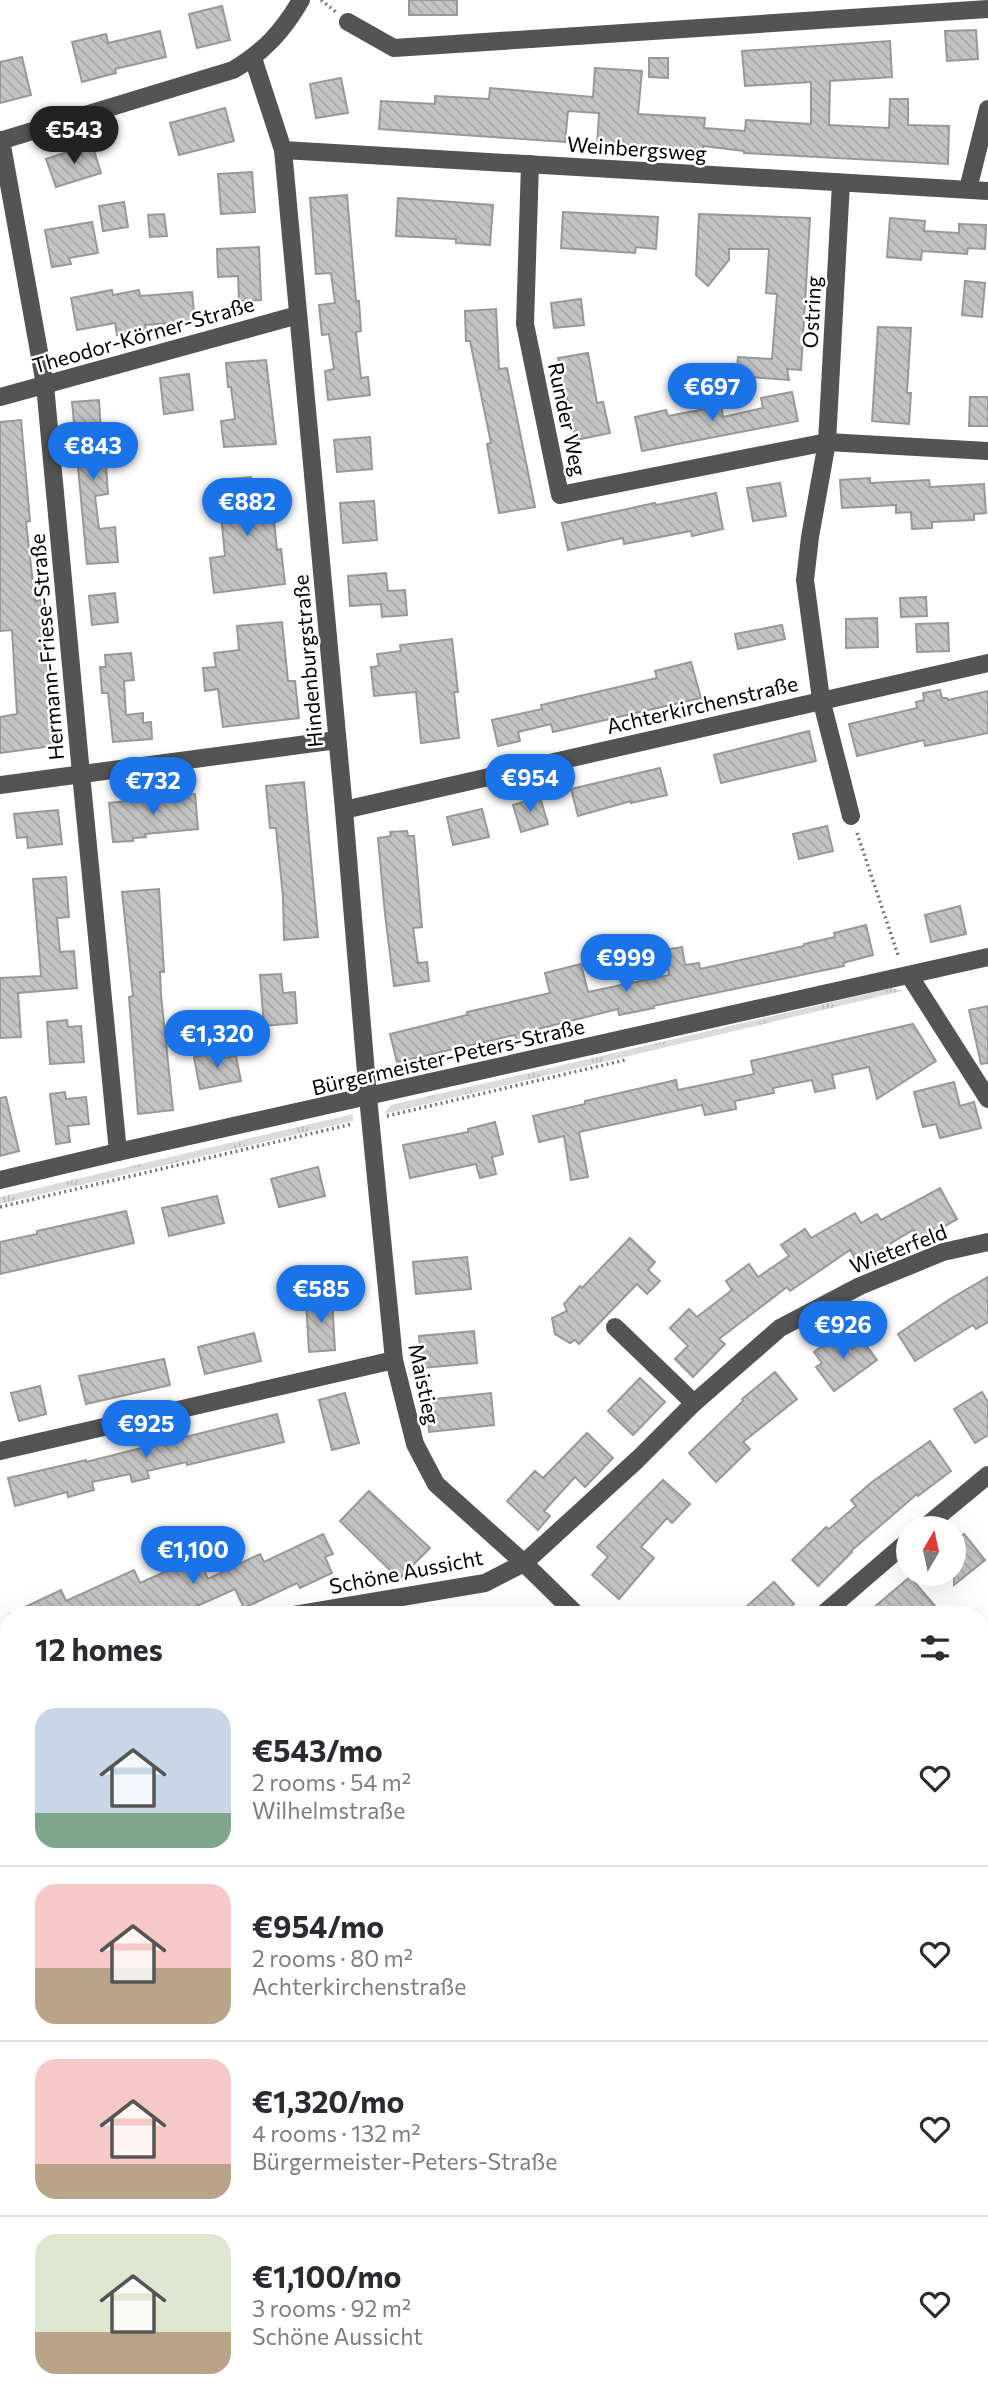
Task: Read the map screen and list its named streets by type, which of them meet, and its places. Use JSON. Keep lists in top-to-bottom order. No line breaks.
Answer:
{"streets":{"street":["Weinbergsweg","Ostring","Theodor-Körner-Straße","Runder Weg","Hermann-Friese-Straße","Hindenburgstraße","Achterkirchenstraße","Bürgermeister-Peters-Straße","Wieterfeld","Maistieg","Schöne Aussicht"]},"crossings":[["Weinbergsweg","Ostring"],["Weinbergsweg","Runder Weg"],["Weinbergsweg","Hindenburgstraße"],["Ostring","Runder Weg"],["Ostring","Achterkirchenstraße"],["Theodor-Körner-Straße","Hermann-Friese-Straße"],["Theodor-Körner-Straße","Hindenburgstraße"],["Hermann-Friese-Straße","Bürgermeister-Peters-Straße"],["Hindenburgstraße","Achterkirchenstraße"],["Hindenburgstraße","Bürgermeister-Peters-Straße"],["Hindenburgstraße","Maistieg"],["Bürgermeister-Peters-Straße","Maistieg"],["Wieterfeld","Maistieg"],["Wieterfeld","Schöne Aussicht"],["Maistieg","Schöne Aussicht"]],"north":"top","page":{"price":["€543","€697","€843","€882","€954","€732","€999","€1,320","€585","€926","€925","€1,100"],"heading":"12 homes","list":[{"name":"€543/mo","note":"2 rooms · 54 m² · Wilhelmstraße"},{"name":"€954/mo","note":"2 rooms · 80 m² · Achterkirchenstraße"},{"name":"€1,320/mo","note":"4 rooms · 132 m² · Bürgermeister-Peters-Straße"},{"name":"€1,100/mo","note":"3 rooms · 92 m² · Schöne Aussicht"}]}}
